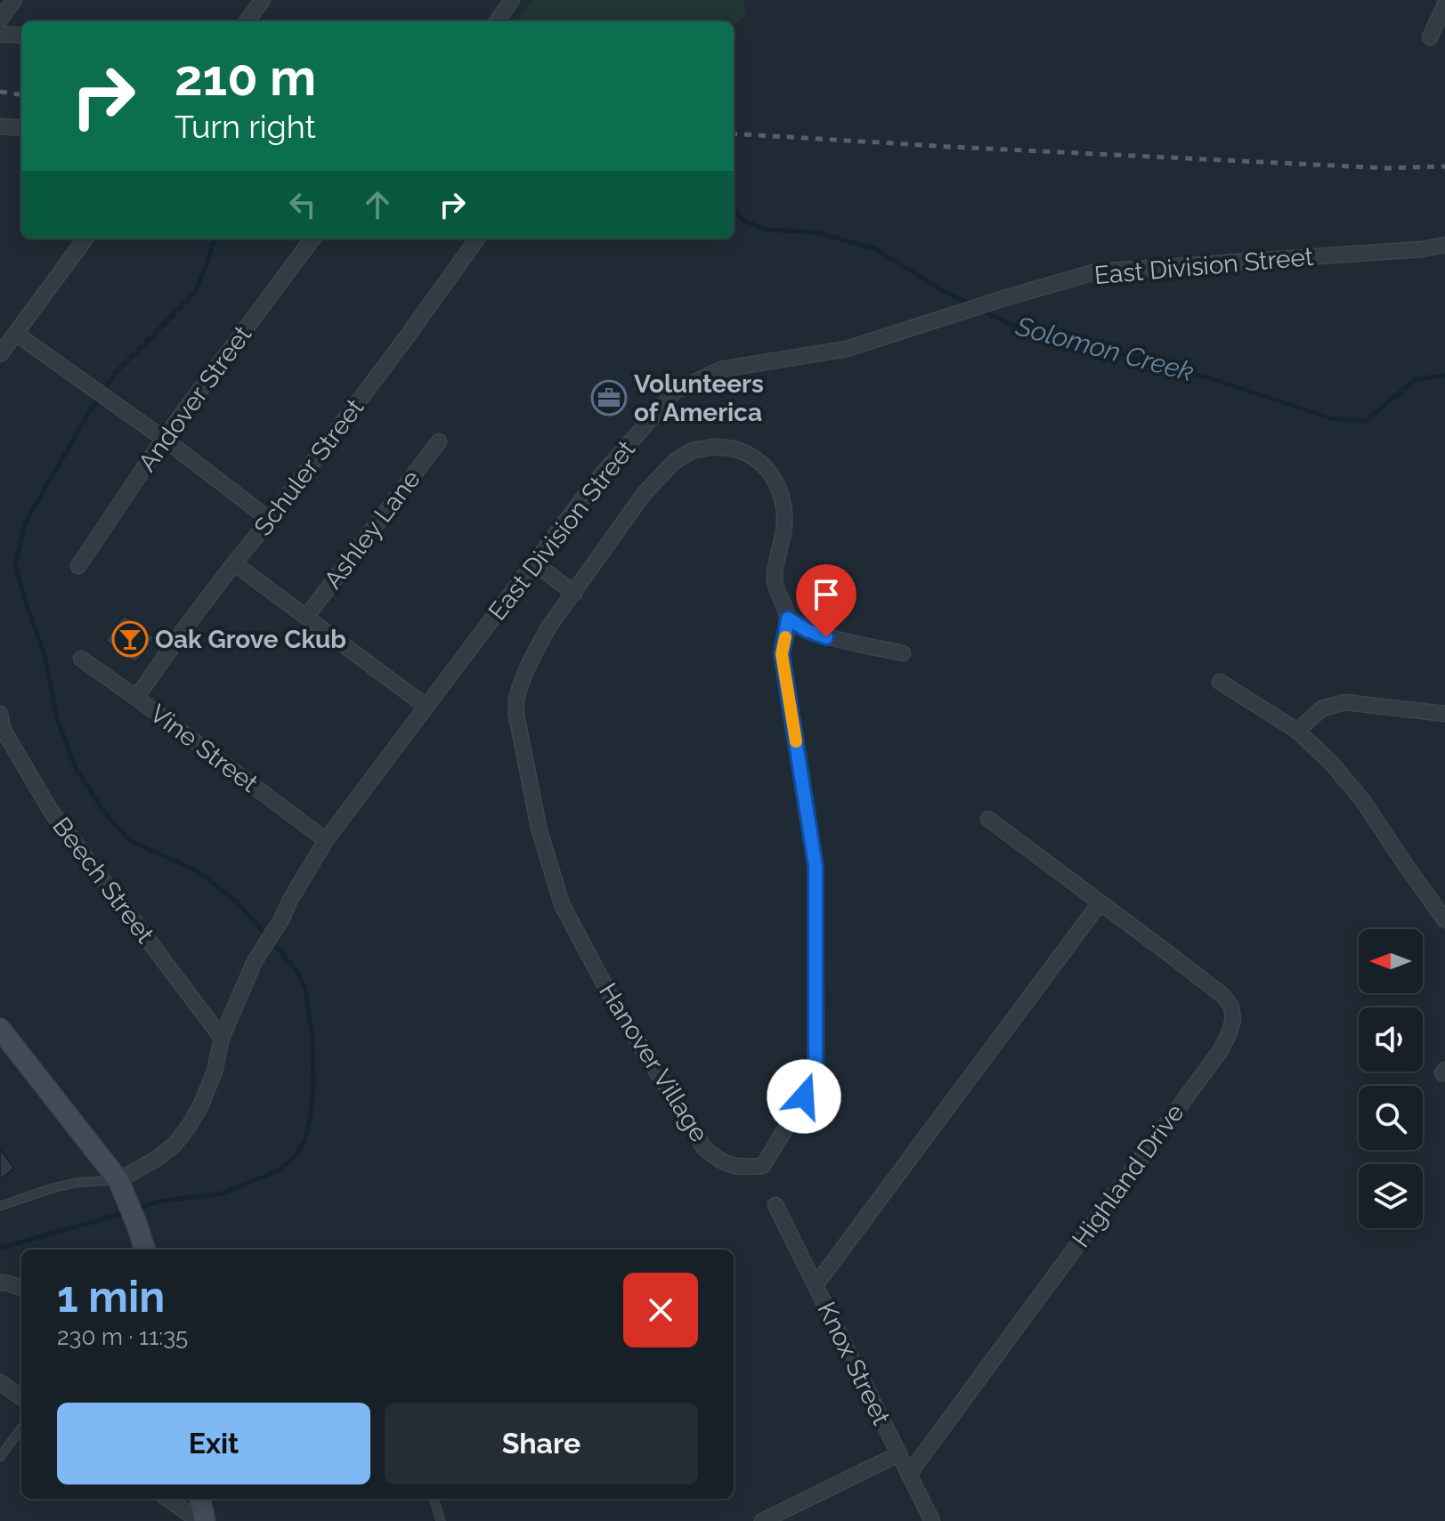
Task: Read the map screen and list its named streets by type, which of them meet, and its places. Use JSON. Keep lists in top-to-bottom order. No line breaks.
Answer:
{"streets":{"street":["East Division Street","Andover Street","Schuler Street","Ashley Lane","Vine Street","Beech Street","Hanover Village","Highland Drive","Knox Street"]},"crossings":[["East Division Street","Vine Street"],["East Division Street","Beech Street"],["Schuler Street","Vine Street"],["Highland Drive","Knox Street"]],"water":["Solomon Creek"],"places":{"office":["Volunteers of America"],"bar":["Oak Grove Ckub"]},"north":"left","page":{"turn":["210 m","Turn right"],"heading":["1 min","230 m · 11:35"],"buttons":["Exit","Share"]}}
